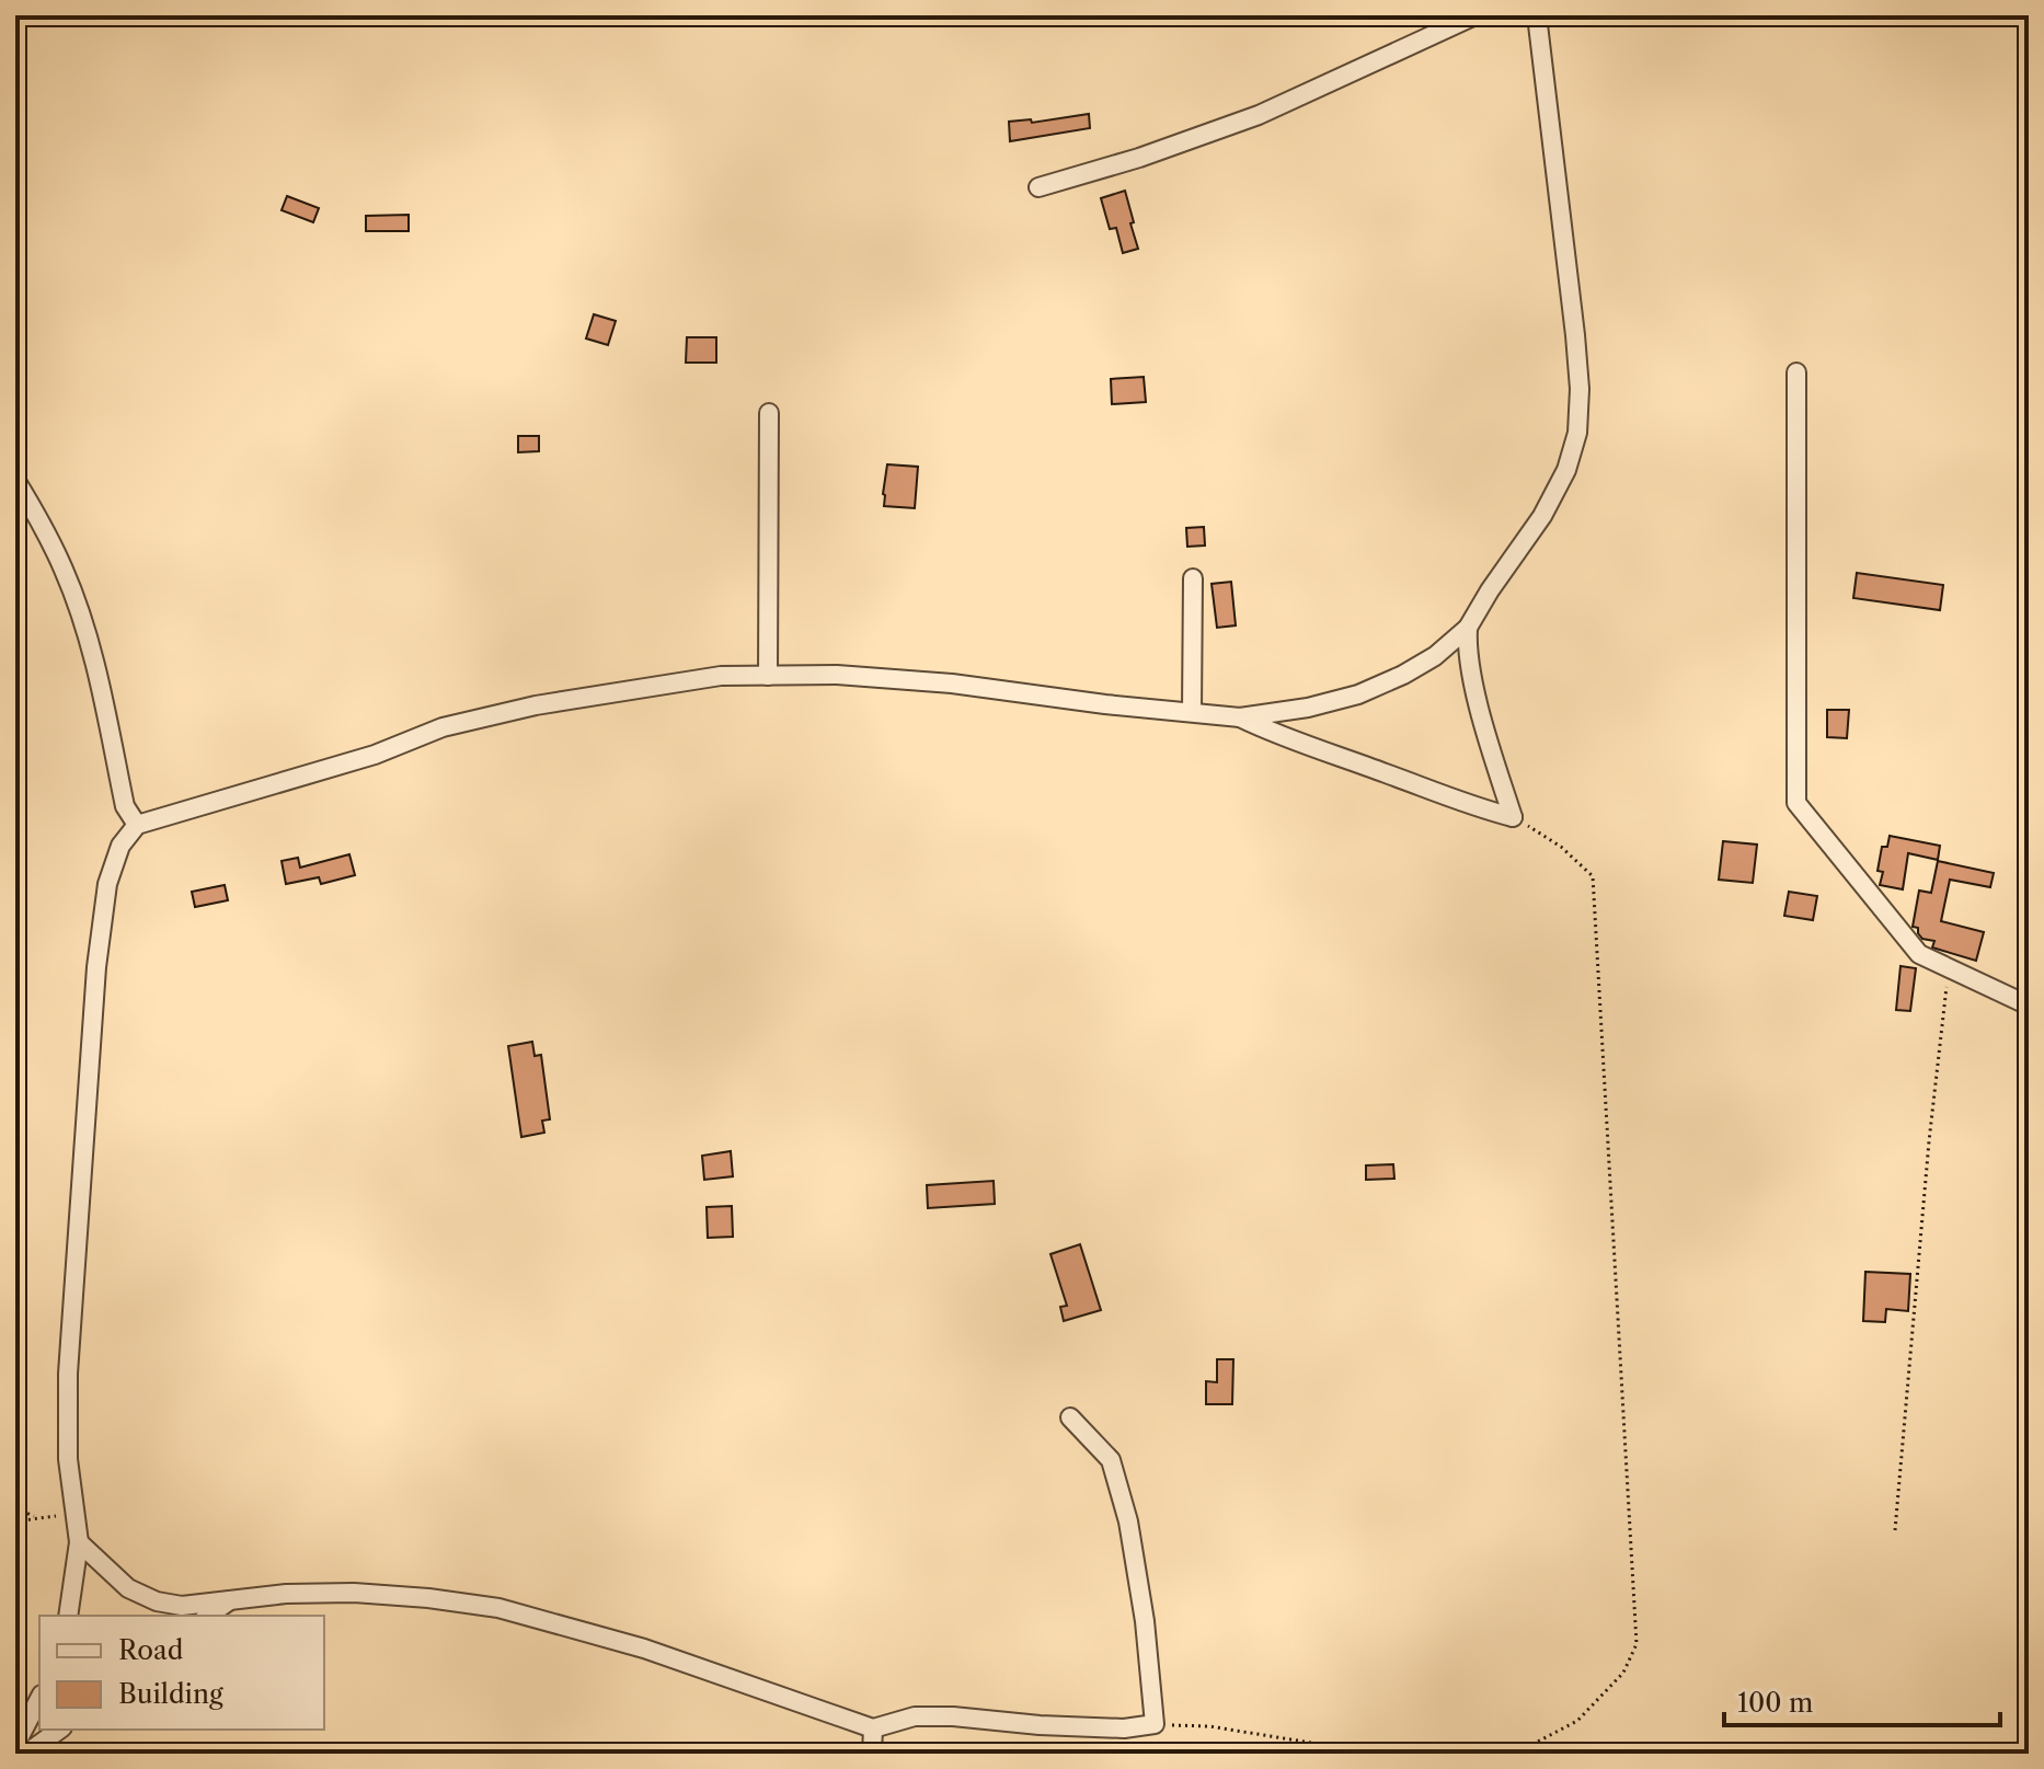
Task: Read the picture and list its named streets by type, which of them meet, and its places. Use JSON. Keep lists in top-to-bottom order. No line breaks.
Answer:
{"legend":["Road","Building"],"scale_bar":"100 m"}
